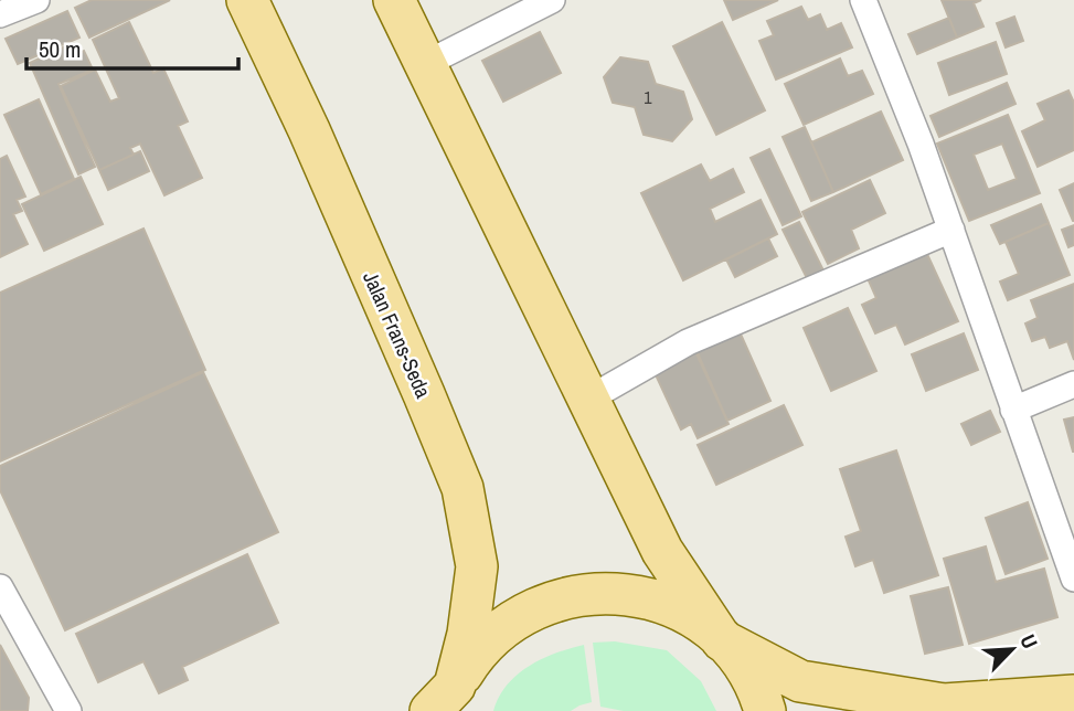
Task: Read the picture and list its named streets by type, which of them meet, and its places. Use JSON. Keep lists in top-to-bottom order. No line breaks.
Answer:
{"streets":{"main road":["Jalan Frans-Seda"]},"house_numbers":["1"],"scale_bar":"50 m","north":"top right"}
